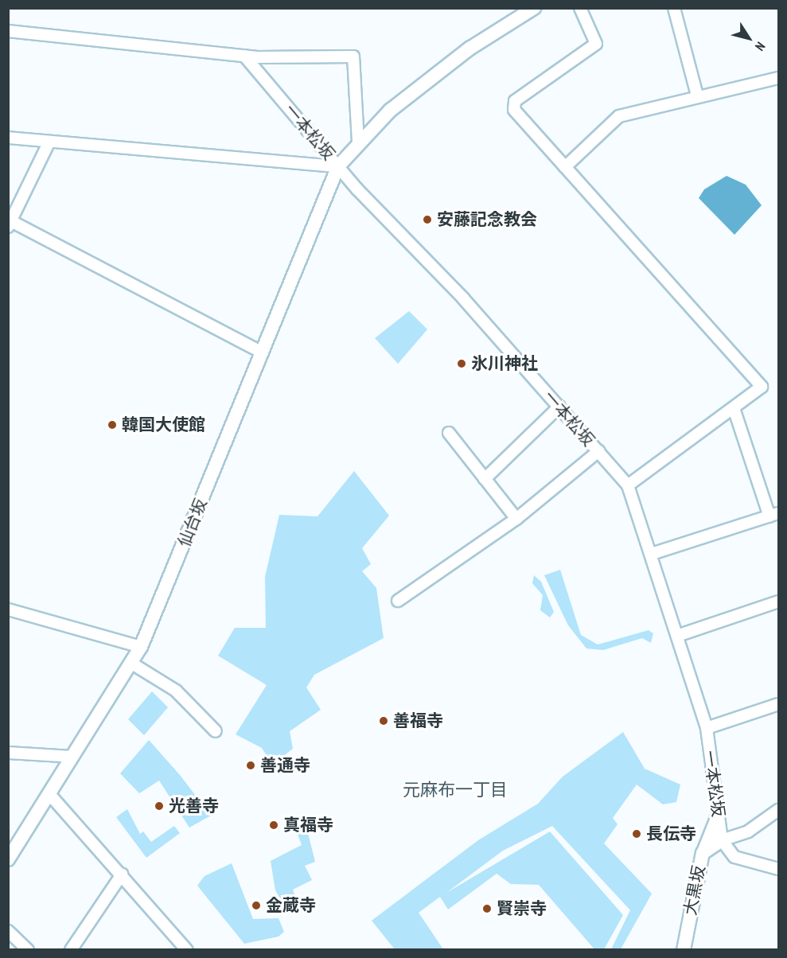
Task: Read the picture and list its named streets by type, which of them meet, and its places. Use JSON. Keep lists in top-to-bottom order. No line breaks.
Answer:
{"streets":{"street":["一本松坂","仙台坂","大黒坂"]},"crossings":[["一本松坂","仙台坂"],["一本松坂","大黒坂"]],"districts":["元麻布一丁目"],"places":["安藤記念教会","氷川神社","韓国大使館","善福寺","善通寺","光善寺","真福寺","長伝寺","金蔵寺","賢崇寺"],"north":"bottom right"}
